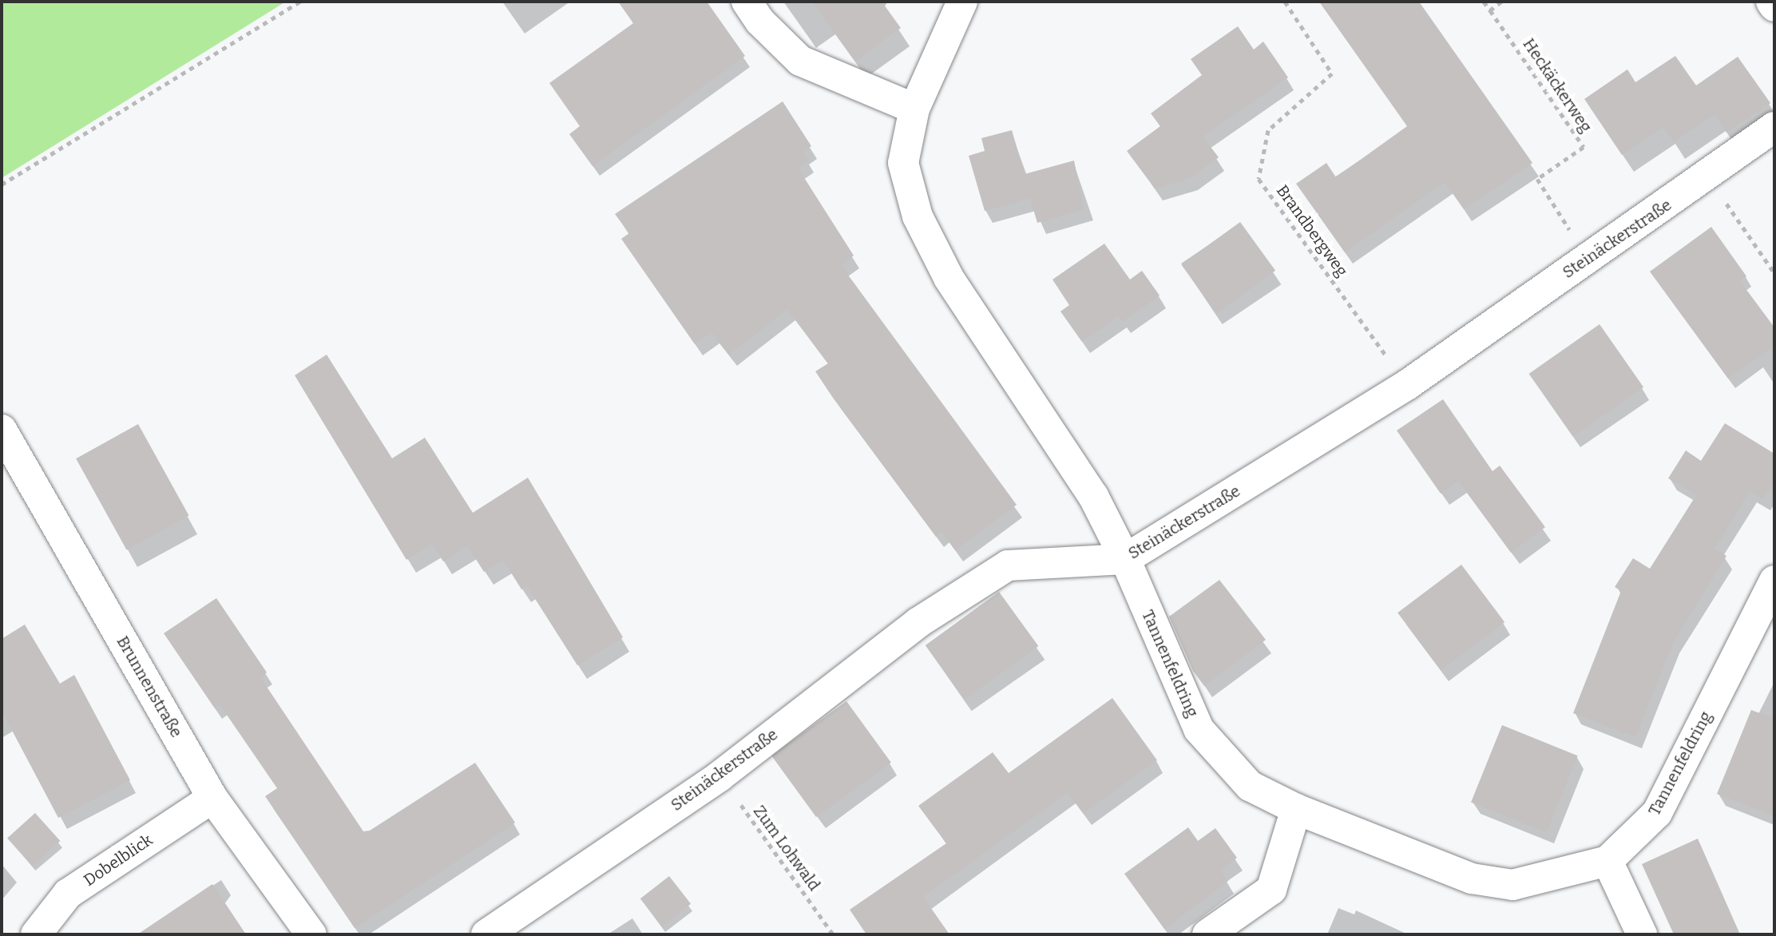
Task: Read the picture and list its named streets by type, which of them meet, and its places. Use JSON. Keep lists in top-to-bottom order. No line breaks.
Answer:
{"streets":{"street":["Steinäckerstraße","Tannenfeldring","Brunnenstraße","Dobelblick"],"path":["Heckäckerweg","Brandbergweg","Zum Lohwald"]},"crossings":[["Heckäckerweg","Steinäckerstraße"],["Brandbergweg","Steinäckerstraße"],["Steinäckerstraße","Tannenfeldring"],["Steinäckerstraße","Zum Lohwald"],["Brunnenstraße","Dobelblick"]]}
